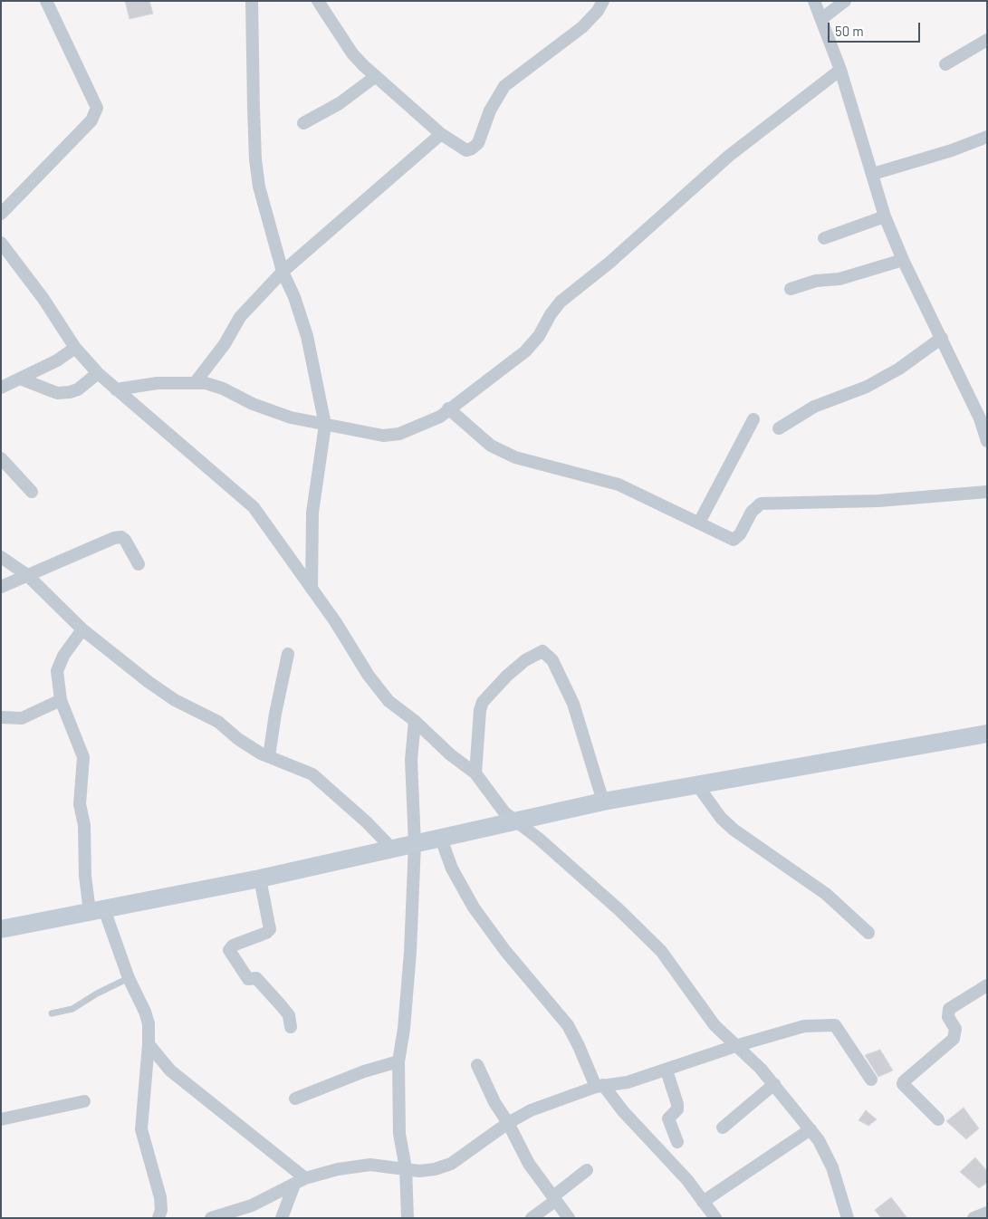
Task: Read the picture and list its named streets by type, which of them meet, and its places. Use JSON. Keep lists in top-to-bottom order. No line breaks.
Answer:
{"scale_bar":"50 m"}
